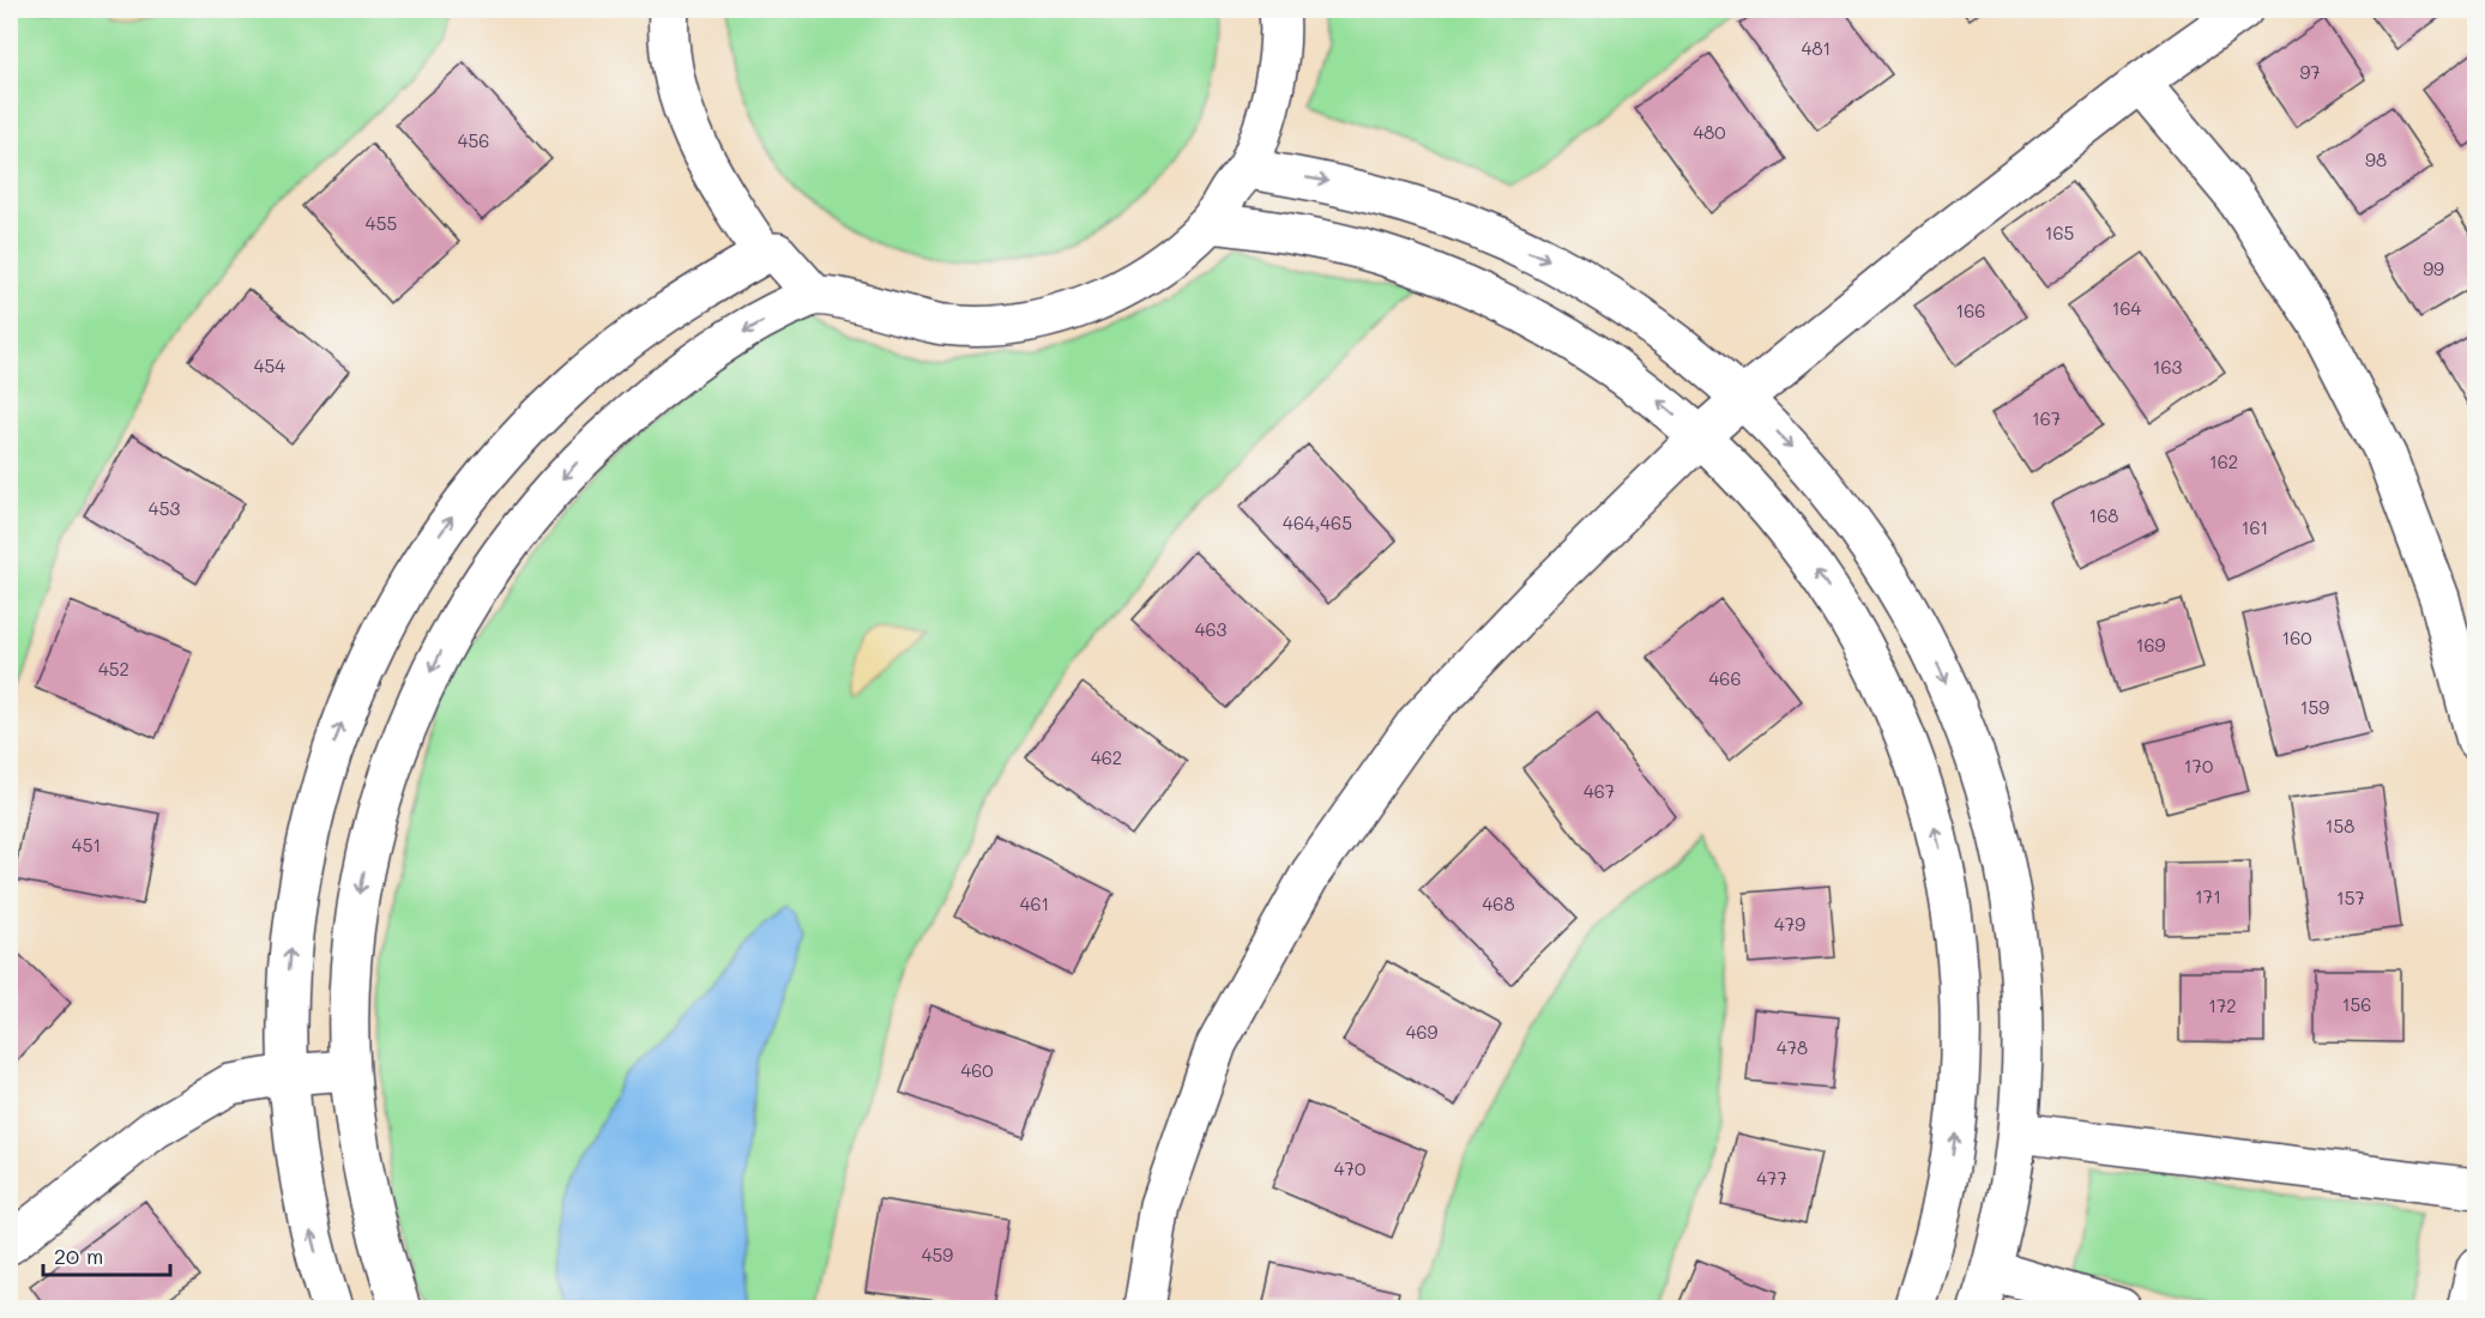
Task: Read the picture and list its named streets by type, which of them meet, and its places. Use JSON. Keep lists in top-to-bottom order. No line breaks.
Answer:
{"house_numbers":["481","97","480","456","98","455","165","99","164","166","454","163","167","162","453","168","464,465","161","463","160","169","452","466","159","462","170","467","158","451","171","157","461","468","479","156","172","469","478","460","470","477","459"],"scale_bar":"20 m"}
